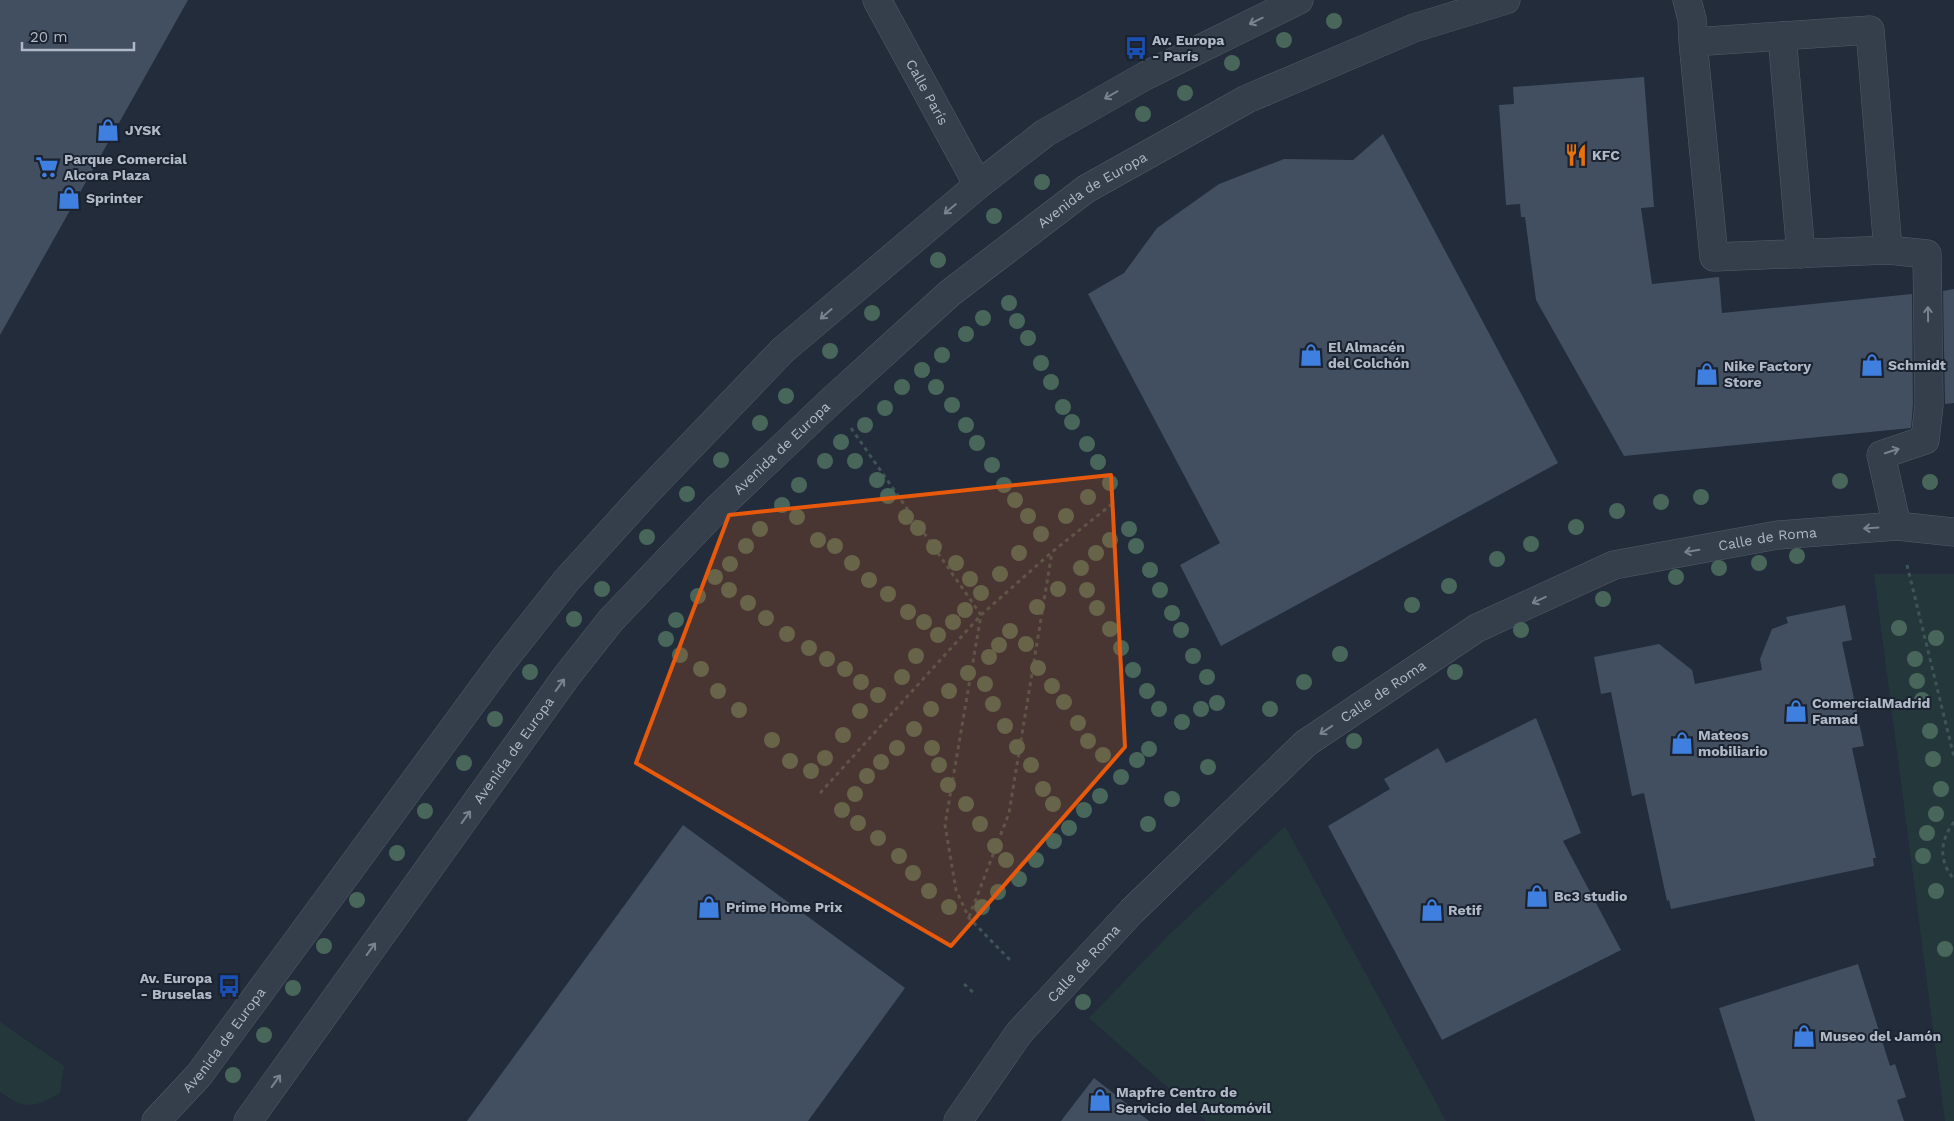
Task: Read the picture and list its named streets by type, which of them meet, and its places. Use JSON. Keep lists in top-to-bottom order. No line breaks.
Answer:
{"streets":{"street":["Calle París","Avenida de Europa","Calle de Roma"]},"crossings":[["Calle París","Avenida de Europa"]],"one_way":["Calle de Roma"],"places":{"bus stop":["Av. Europa - París","Av. Europa - Bruselas"],"shop":["JYSK","Sprinter","El Almacén del Colchón","Schmidt","Nike Factory Store","ComercialMadrid Famad","Mateos mobiliario","Bc3 studio","Prime Home Prix","Retif","Museo del Jamón","Mapfre Centro de Servicio del Automóvil"],"restaurant":["KFC"],"supermarket":["Parque Comercial Alcora Plaza"]},"scale_bar":"20 m"}
